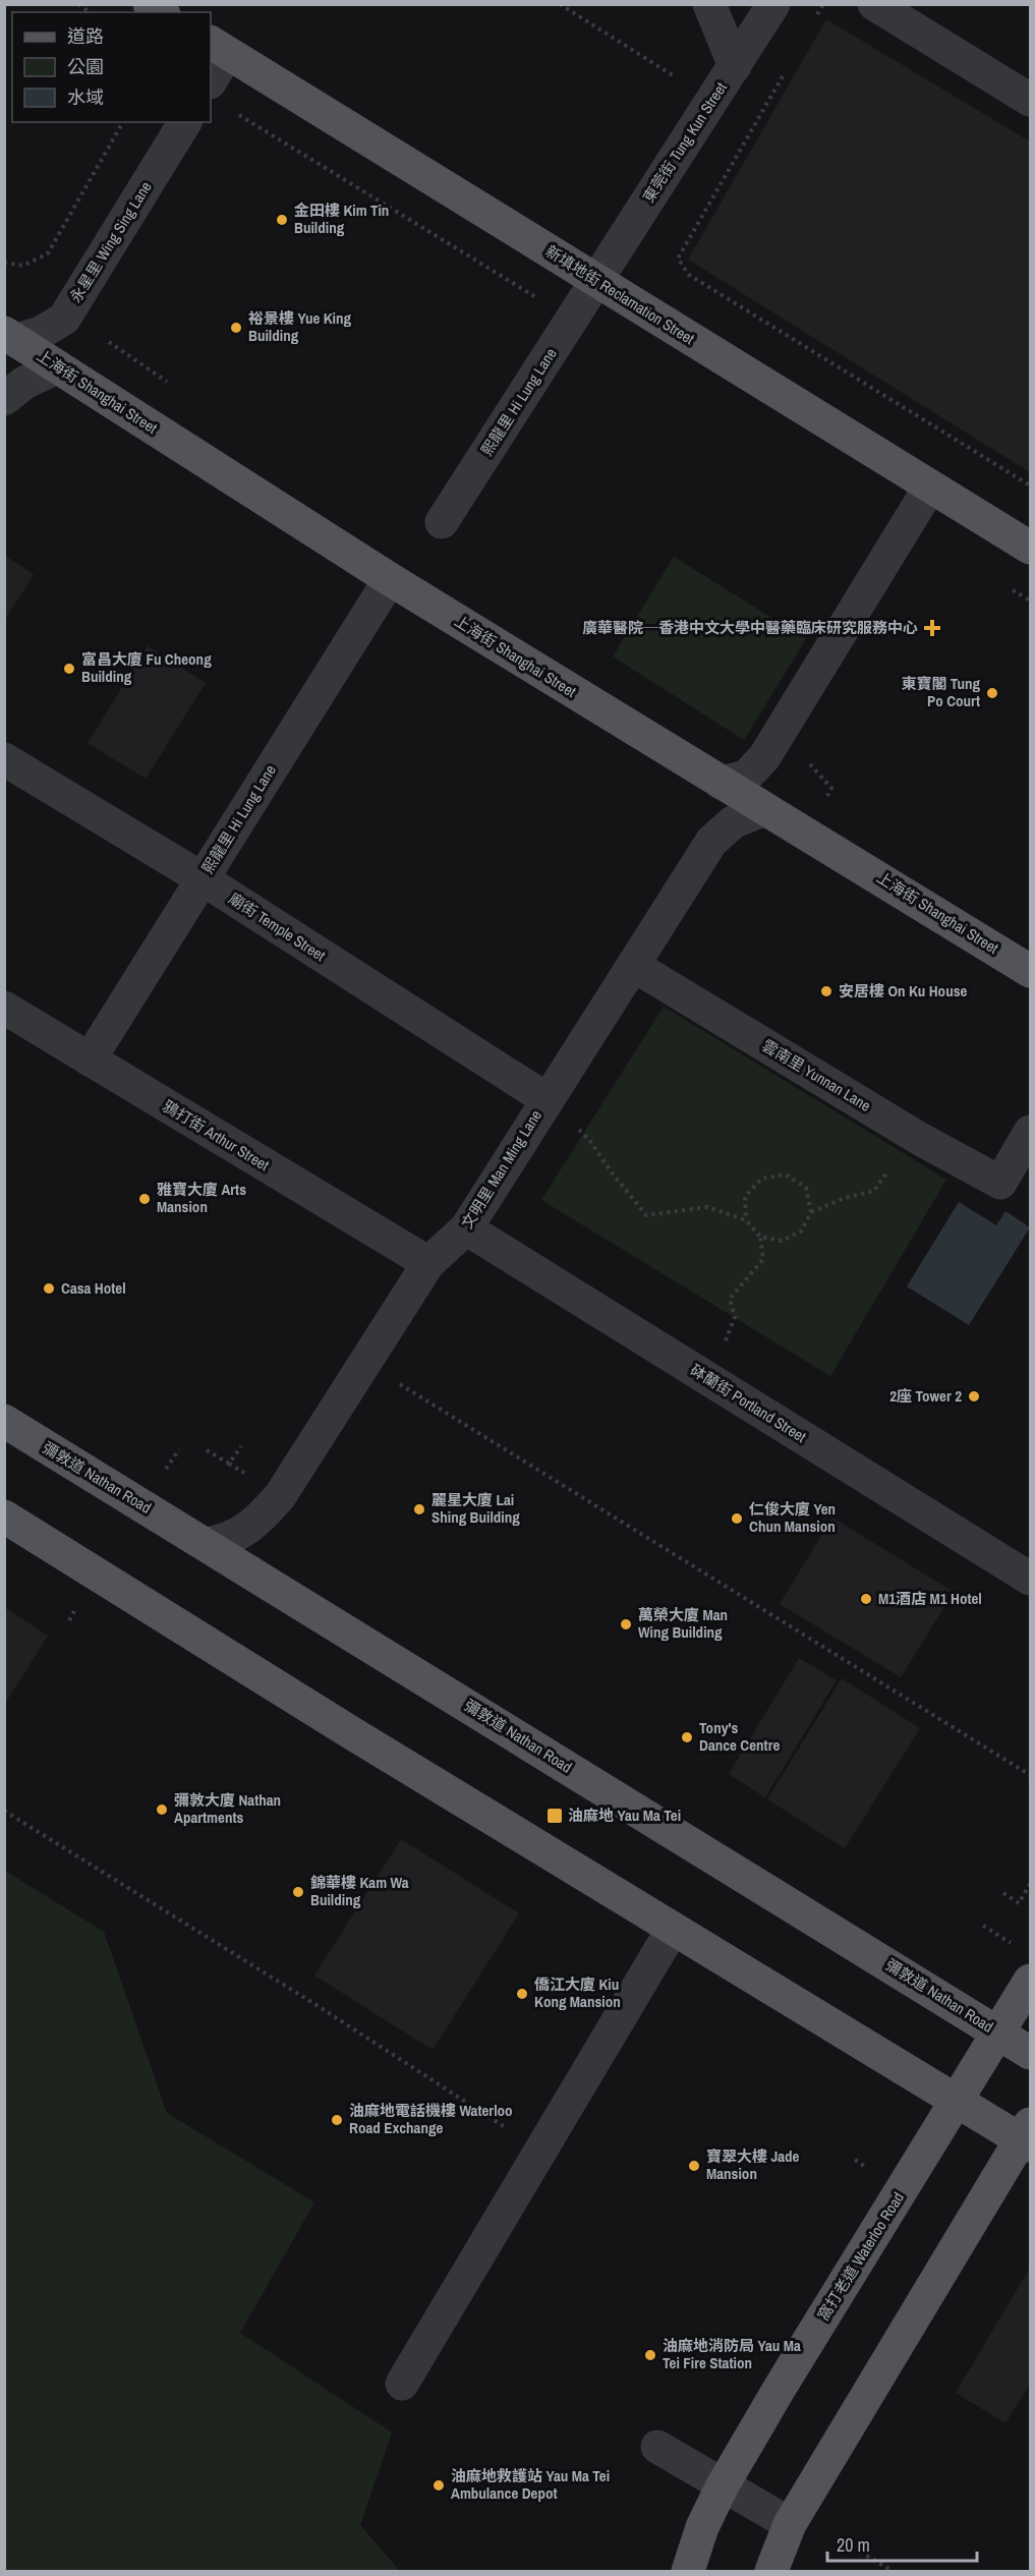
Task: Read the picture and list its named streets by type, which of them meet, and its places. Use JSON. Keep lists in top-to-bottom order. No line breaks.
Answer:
{"streets":{"main road":["新填地街 Reclamation Street","上海街 Shanghai Street","彌敦道 Nathan Road","窩打老道 Waterloo Road"],"street":["東莞街 Tung Kun Street","永星里 Wing Sing Lane","熙龍里 Hi Lung Lane","廟街 Temple Street","雲南里 Yunnan Lane","鴉打街 Arthur Street","文明里 Man Ming Lane","砵蘭街 Portland Street"]},"crossings":[["東莞街 Tung Kun Street","新填地街 Reclamation Street"],["東莞街 Tung Kun Street","熙龍里 Hi Lung Lane"],["永星里 Wing Sing Lane","上海街 Shanghai Street"],["新填地街 Reclamation Street","熙龍里 Hi Lung Lane"],["上海街 Shanghai Street","熙龍里 Hi Lung Lane"],["上海街 Shanghai Street","文明里 Man Ming Lane"],["熙龍里 Hi Lung Lane","廟街 Temple Street"],["熙龍里 Hi Lung Lane","鴉打街 Arthur Street"],["廟街 Temple Street","文明里 Man Ming Lane"],["雲南里 Yunnan Lane","文明里 Man Ming Lane"],["鴉打街 Arthur Street","文明里 Man Ming Lane"],["文明里 Man Ming Lane","砵蘭街 Portland Street"],["文明里 Man Ming Lane","彌敦道 Nathan Road"],["彌敦道 Nathan Road","窩打老道 Waterloo Road"]],"places":{"other":["金田樓 Kim Tin Building","裕景樓 Yue King Building","富昌大廈 Fu Cheong Building","東寶閣 Tung Po Court","安居樓 On Ku House","雅寶大廈 Arts Mansion","Casa Hotel","2座 Tower 2","麗星大廈 Lai Shing Building","仁俊大廈 Yen Chun Mansion","M1酒店 M1 Hotel","萬榮大廈 Man Wing Building","Tony's Dance Centre","彌敦大廈 Nathan Apartments","錦華樓 Kam Wa Building","僑江大廈 Kiu Kong Mansion","油麻地電話機樓 Waterloo Road Exchange","寶翠大樓 Jade Mansion","油麻地消防局 Yau Ma Tei Fire Station","油麻地救護站 Yau Ma Tei Ambulance Depot"],"health":["廣華醫院─香港中文大學中醫藥臨床研究服務中心"],"transit":["油麻地 Yau Ma Tei"]},"legend":["道路","公園","水域"],"scale_bar":"20 m"}
